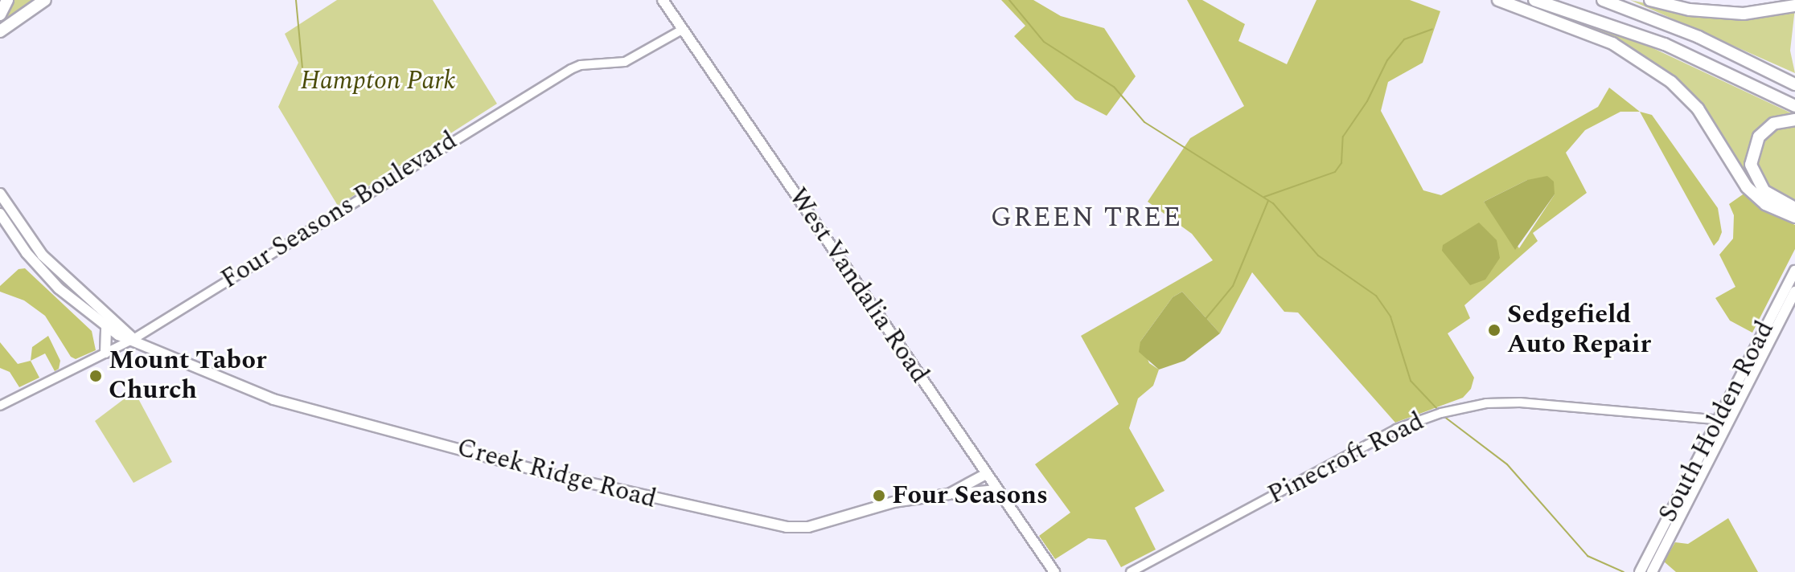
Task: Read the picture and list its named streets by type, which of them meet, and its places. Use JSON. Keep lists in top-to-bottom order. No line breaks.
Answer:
{"streets":{"main road":["West Vandalia Road","South Holden Road","Creek Ridge Road"],"street":["Four Seasons Boulevard","Pinecroft Road"]},"crossings":[["Four Seasons Boulevard","West Vandalia Road"],["Four Seasons Boulevard","Creek Ridge Road"],["West Vandalia Road","Creek Ridge Road"],["South Holden Road","Pinecroft Road"]],"districts":["GREEN TREE"],"parks":["Hampton Park"],"places":["Sedgefield Auto Repair","Mount Tabor Church","Four Seasons"]}
